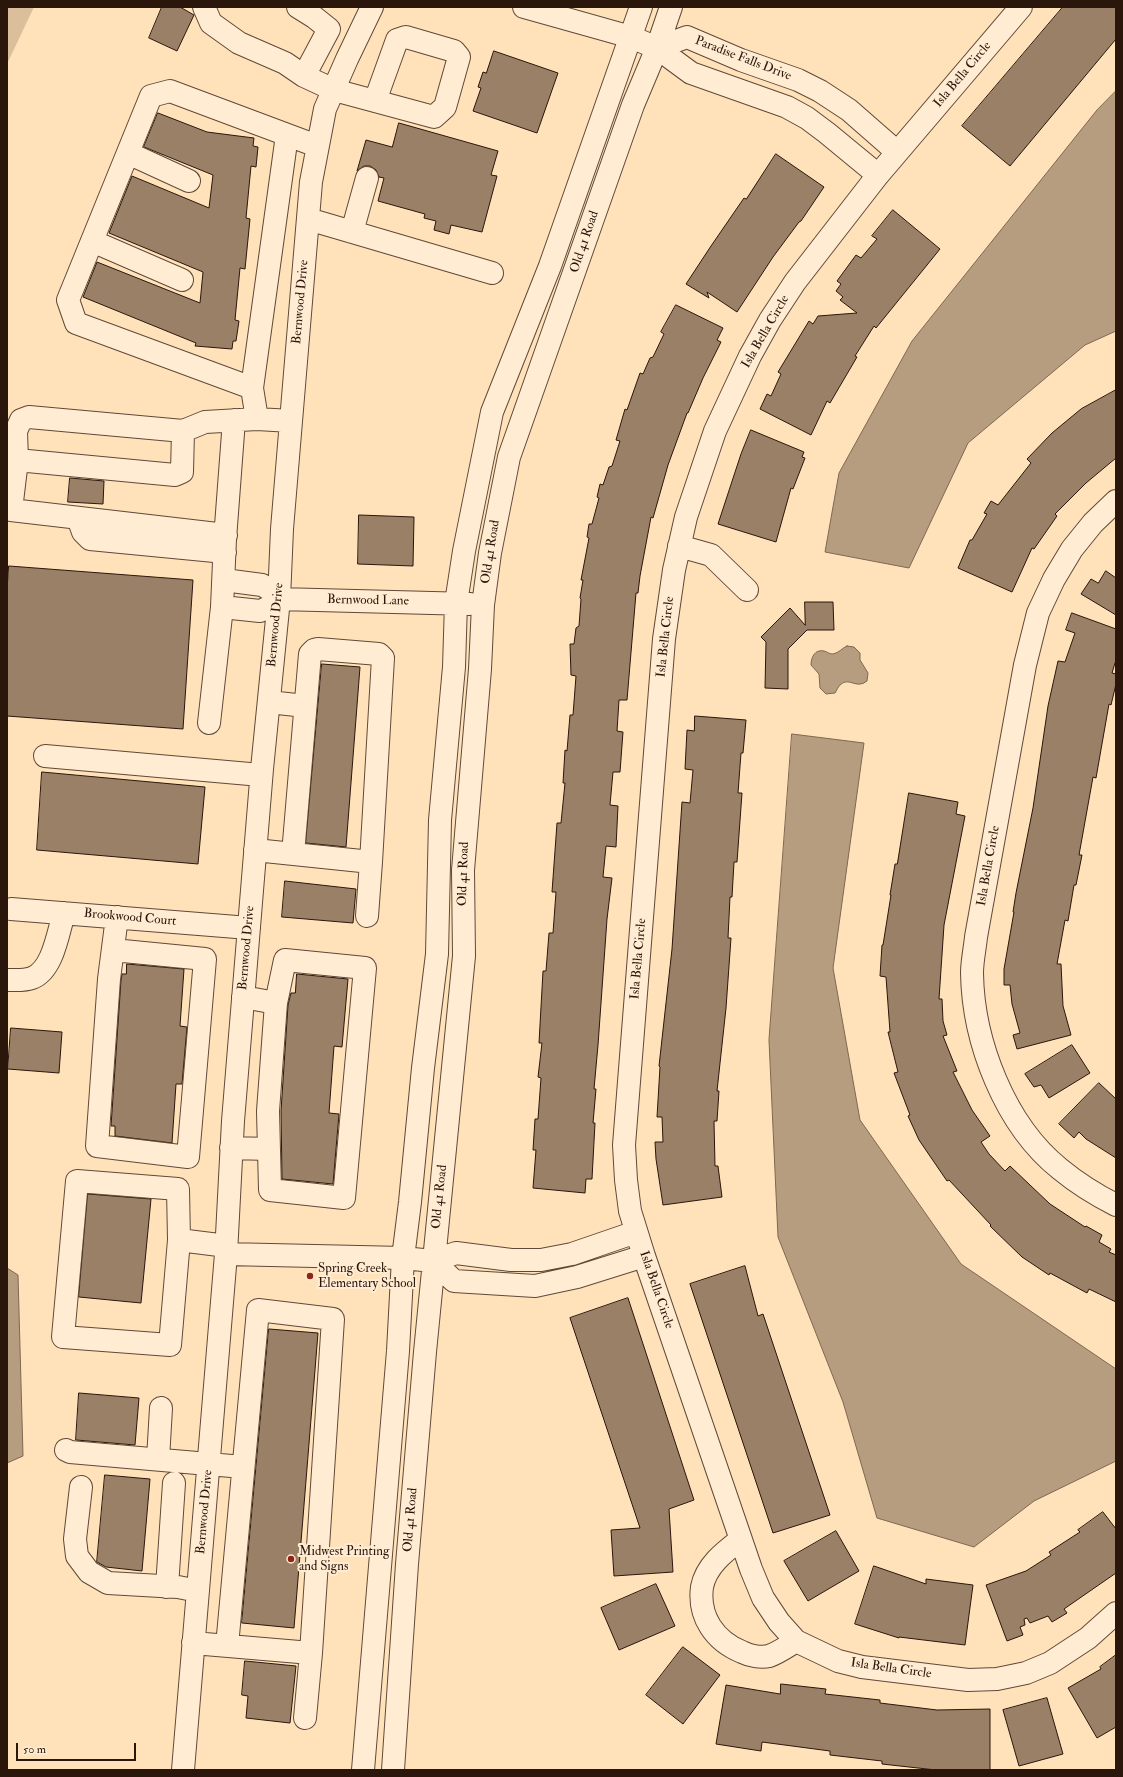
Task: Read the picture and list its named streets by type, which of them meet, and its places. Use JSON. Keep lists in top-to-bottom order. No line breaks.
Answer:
{"streets":{"street":["Paradise Falls Drive","Isla Bella Circle","Old 41 Road","Bernwood Drive","Bernwood Lane","Brookwood Court"]},"crossings":[["Paradise Falls Drive","Isla Bella Circle"],["Paradise Falls Drive","Old 41 Road"],["Old 41 Road","Bernwood Lane"],["Bernwood Drive","Bernwood Lane"],["Bernwood Drive","Brookwood Court"]],"places":["Spring Creek Elementary School","Midwest Printing and Signs"],"scale_bar":"50 m"}
